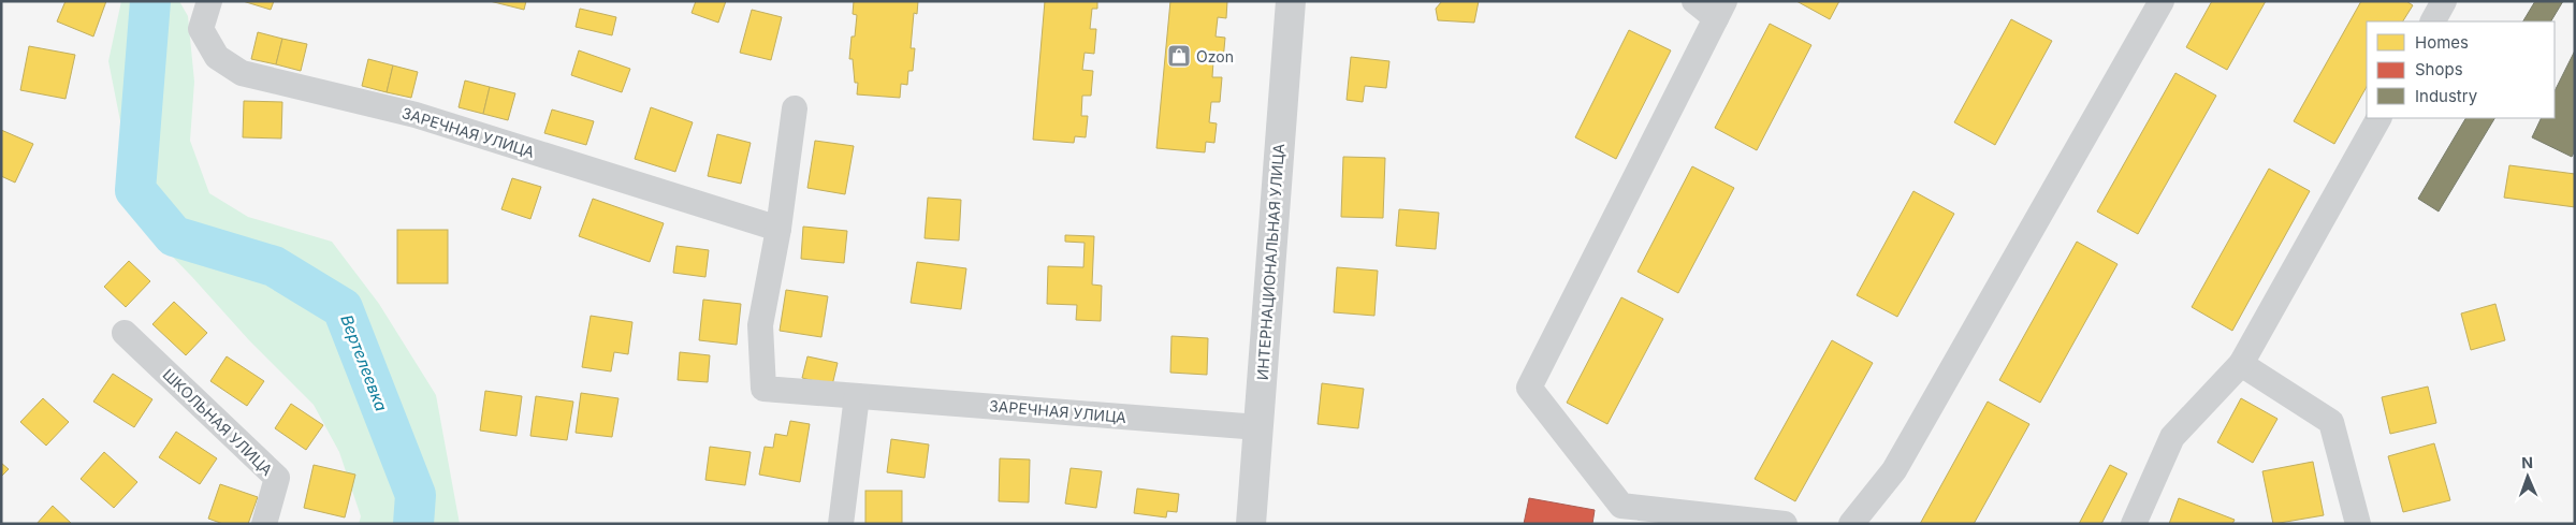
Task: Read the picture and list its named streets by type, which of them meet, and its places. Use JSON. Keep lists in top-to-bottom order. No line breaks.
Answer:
{"streets":{"street":["ЗАРЕЧНАЯ УЛИЦА","ИНТЕРНАЦИОНАЛЬНАЯ УЛИЦА","ШКОЛЬНАЯ УЛИЦА"]},"crossings":[["ЗАРЕЧНАЯ УЛИЦА","ИНТЕРНАЦИОНАЛЬНАЯ УЛИЦА"]],"water":["Вертелеевка"],"places":{"shop":["Ozon"]},"legend":["Homes","Shops","Industry"],"north":"top"}
